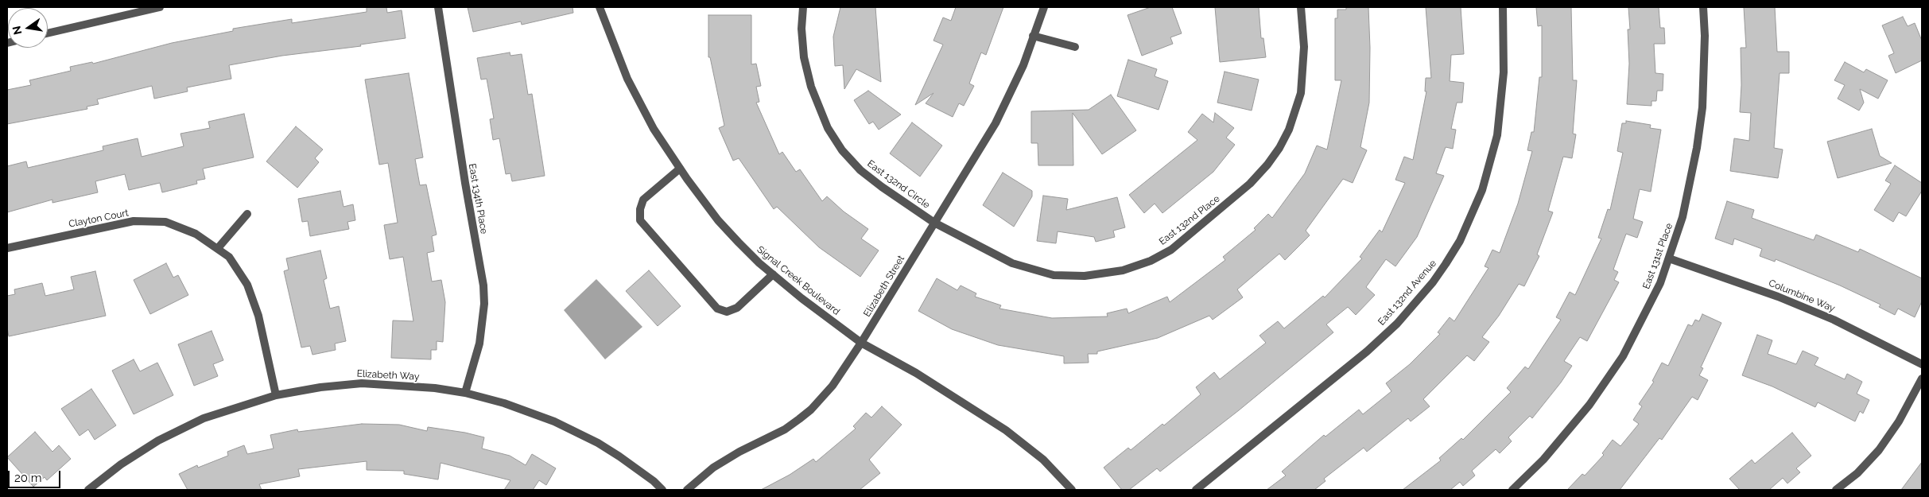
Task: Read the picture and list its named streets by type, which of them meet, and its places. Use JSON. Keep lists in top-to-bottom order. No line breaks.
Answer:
{"streets":{"street":["East 132nd Circle","East 134th Place","Clayton Court","East 132nd Place","East 131st Place","Signal Creek Boulevard","Elizabeth Street","East 132nd Avenue","Columbine Way","Elizabeth Way"]},"crossings":[["East 132nd Circle","East 132nd Place"],["East 132nd Circle","Elizabeth Street"],["East 134th Place","Elizabeth Way"],["Clayton Court","Elizabeth Way"],["East 132nd Place","Elizabeth Street"],["East 131st Place","Columbine Way"],["Signal Creek Boulevard","Elizabeth Street"]],"scale_bar":"20 m","north":"left"}
